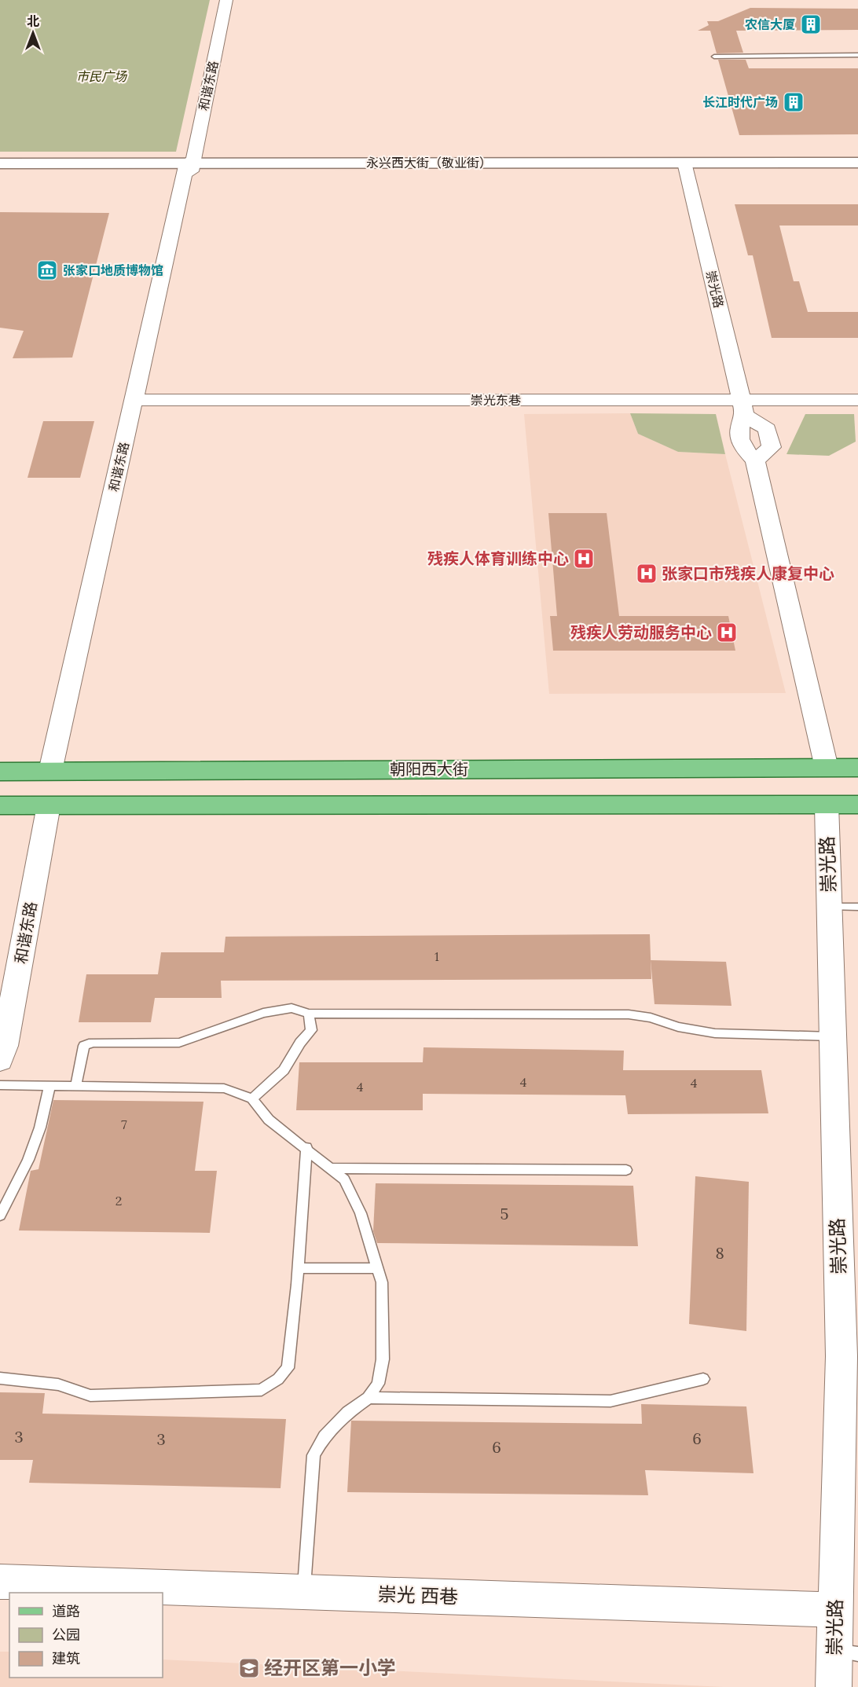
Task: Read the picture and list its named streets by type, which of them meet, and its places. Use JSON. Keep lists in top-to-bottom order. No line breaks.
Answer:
{"streets":{"main road":["永兴西大街（敬业街）","朝阳西大街"],"street":["和谐东路","崇光路","崇光东巷","崇光 西巷"]},"crossings":[["和谐东路","永兴西大街（敬业街）"],["和谐东路","崇光东巷"],["和谐东路","朝阳西大街"],["永兴西大街（敬业街）","崇光路"],["崇光路","崇光东巷"],["崇光路","朝阳西大街"],["崇光路","崇光 西巷"]],"parks":["市民广场"],"places":{"building":["农信大厦","长江时代广场"],"museum":["张家口地质博物馆"],"hospital":["残疾人体育训练中心","张家口市残疾人康复中心","残疾人劳动服务中心"],"school or university":["经开区第一小学"]},"house_numbers":["1","4","4","4","7","2","5","8","3","6","3","6"],"legend":["道路","公园","建筑"],"north":"top"}
